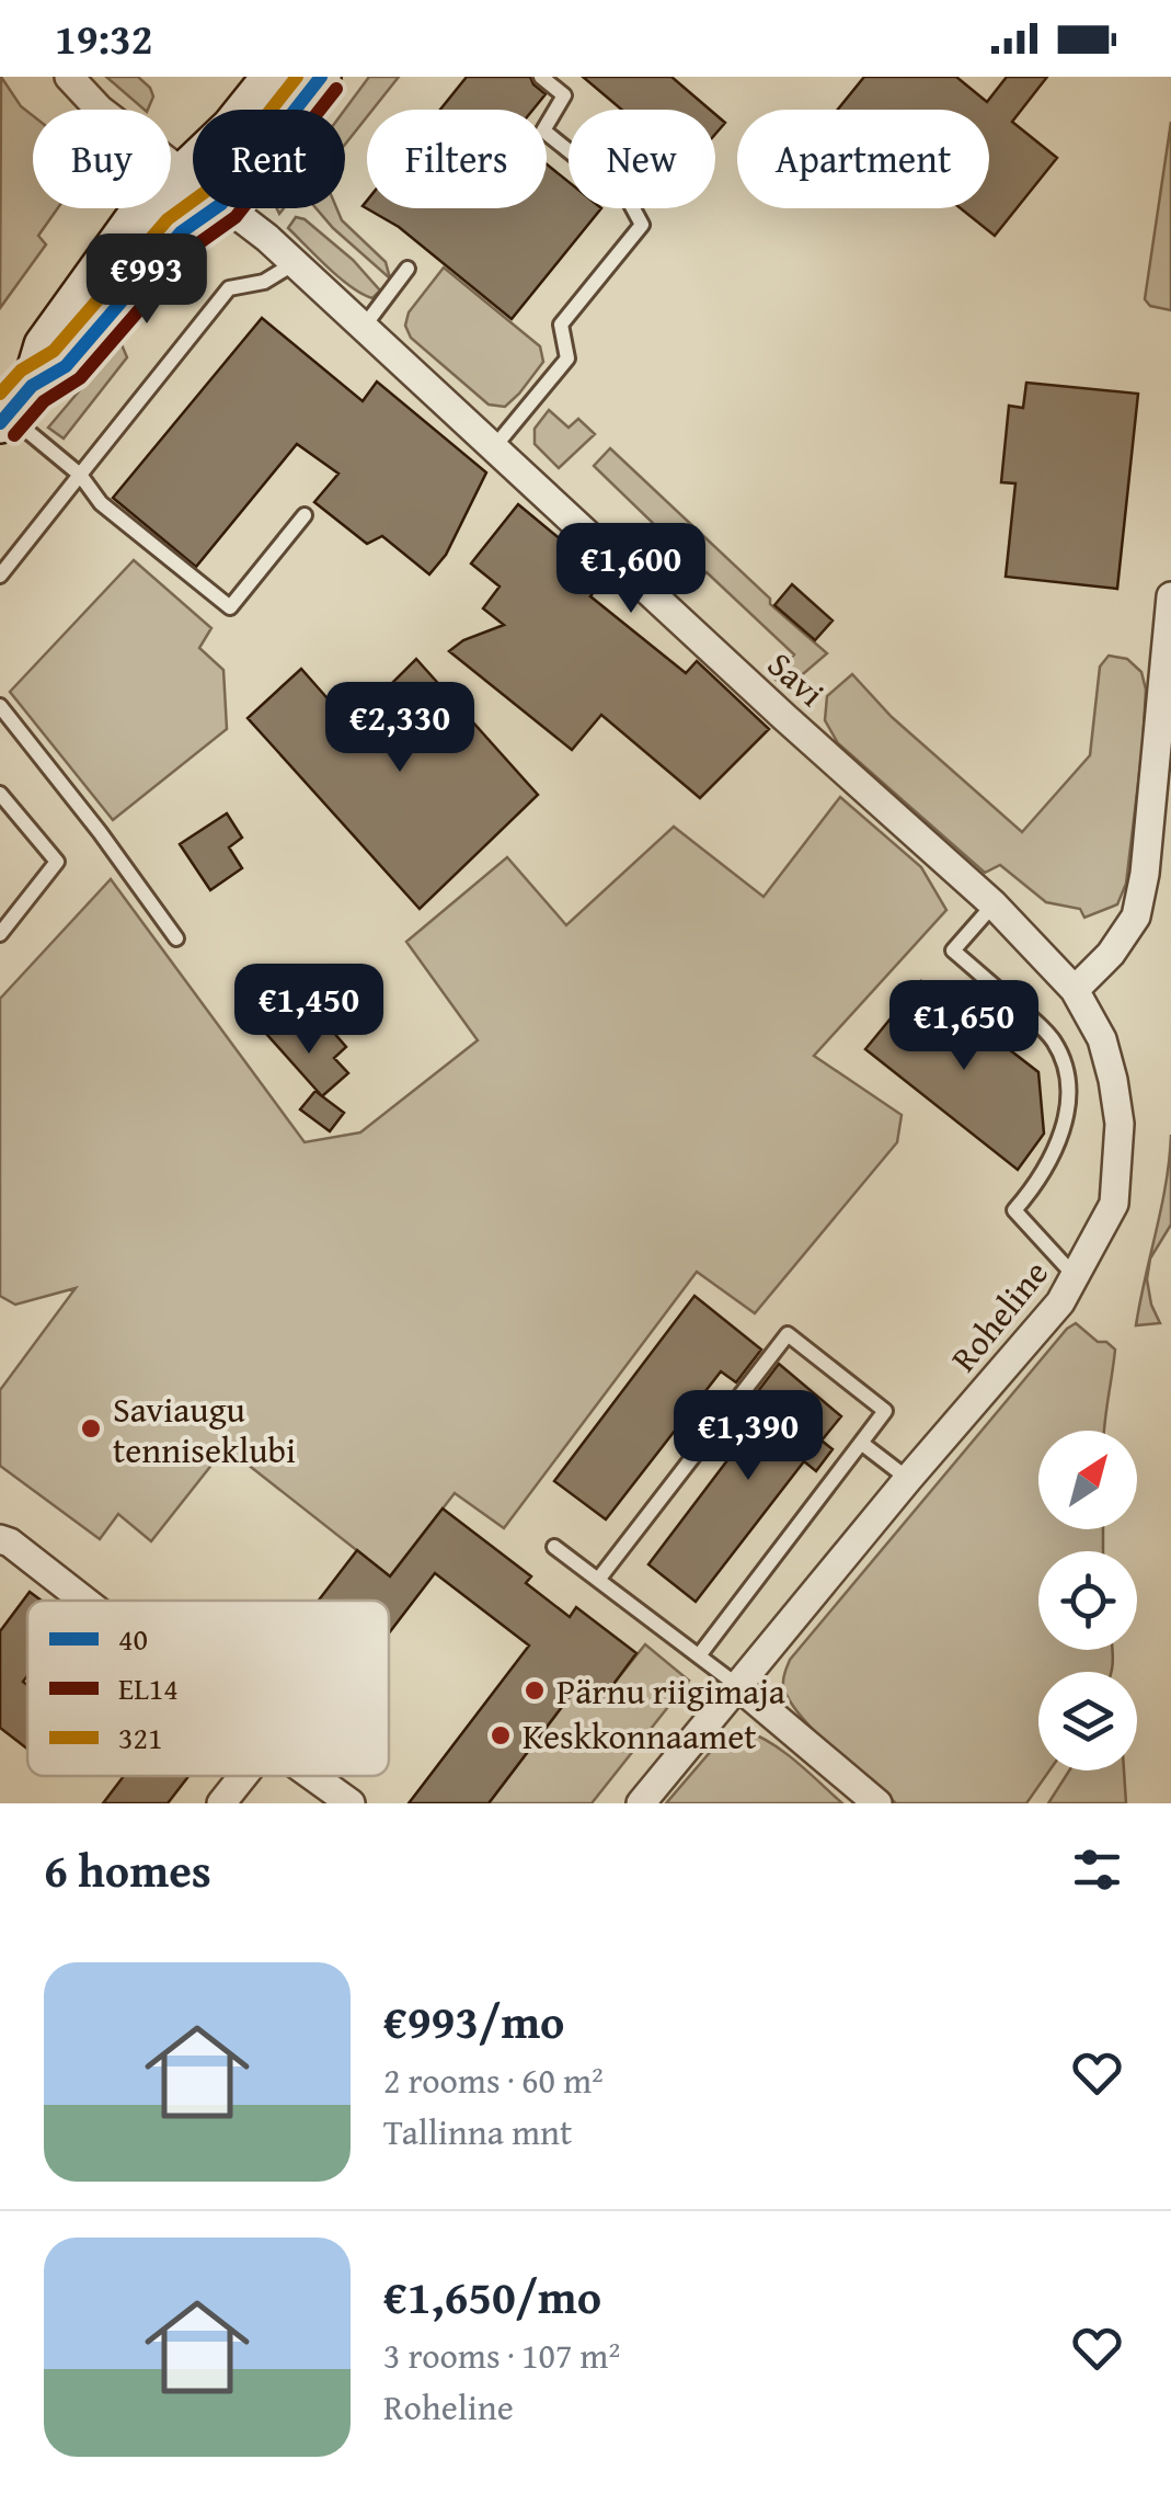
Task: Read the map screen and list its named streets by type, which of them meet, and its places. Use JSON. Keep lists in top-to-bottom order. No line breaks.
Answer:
{"streets":{"street":["Savi","Roheline"]},"crossings":[["Savi","Roheline"]],"places":["Saviaugu tenniseklubi","Pärnu riigimaja","Keskkonnaamet"],"lines":["transit line 40","transit line 321","transit line EL14"],"legend":["40","EL14","321"],"north":"top right","page":{"status":"19:32","chip":["Buy","Rent","Filters","New","Apartment"],"price":["€993","€1,600","€2,330","€1,450","€1,650","€1,390"],"heading":"6 homes","list":[{"name":"€993/mo","note":"2 rooms · 60 m² · Tallinna mnt"},{"name":"€1,650/mo","note":"3 rooms · 107 m² · Roheline"}]}}
